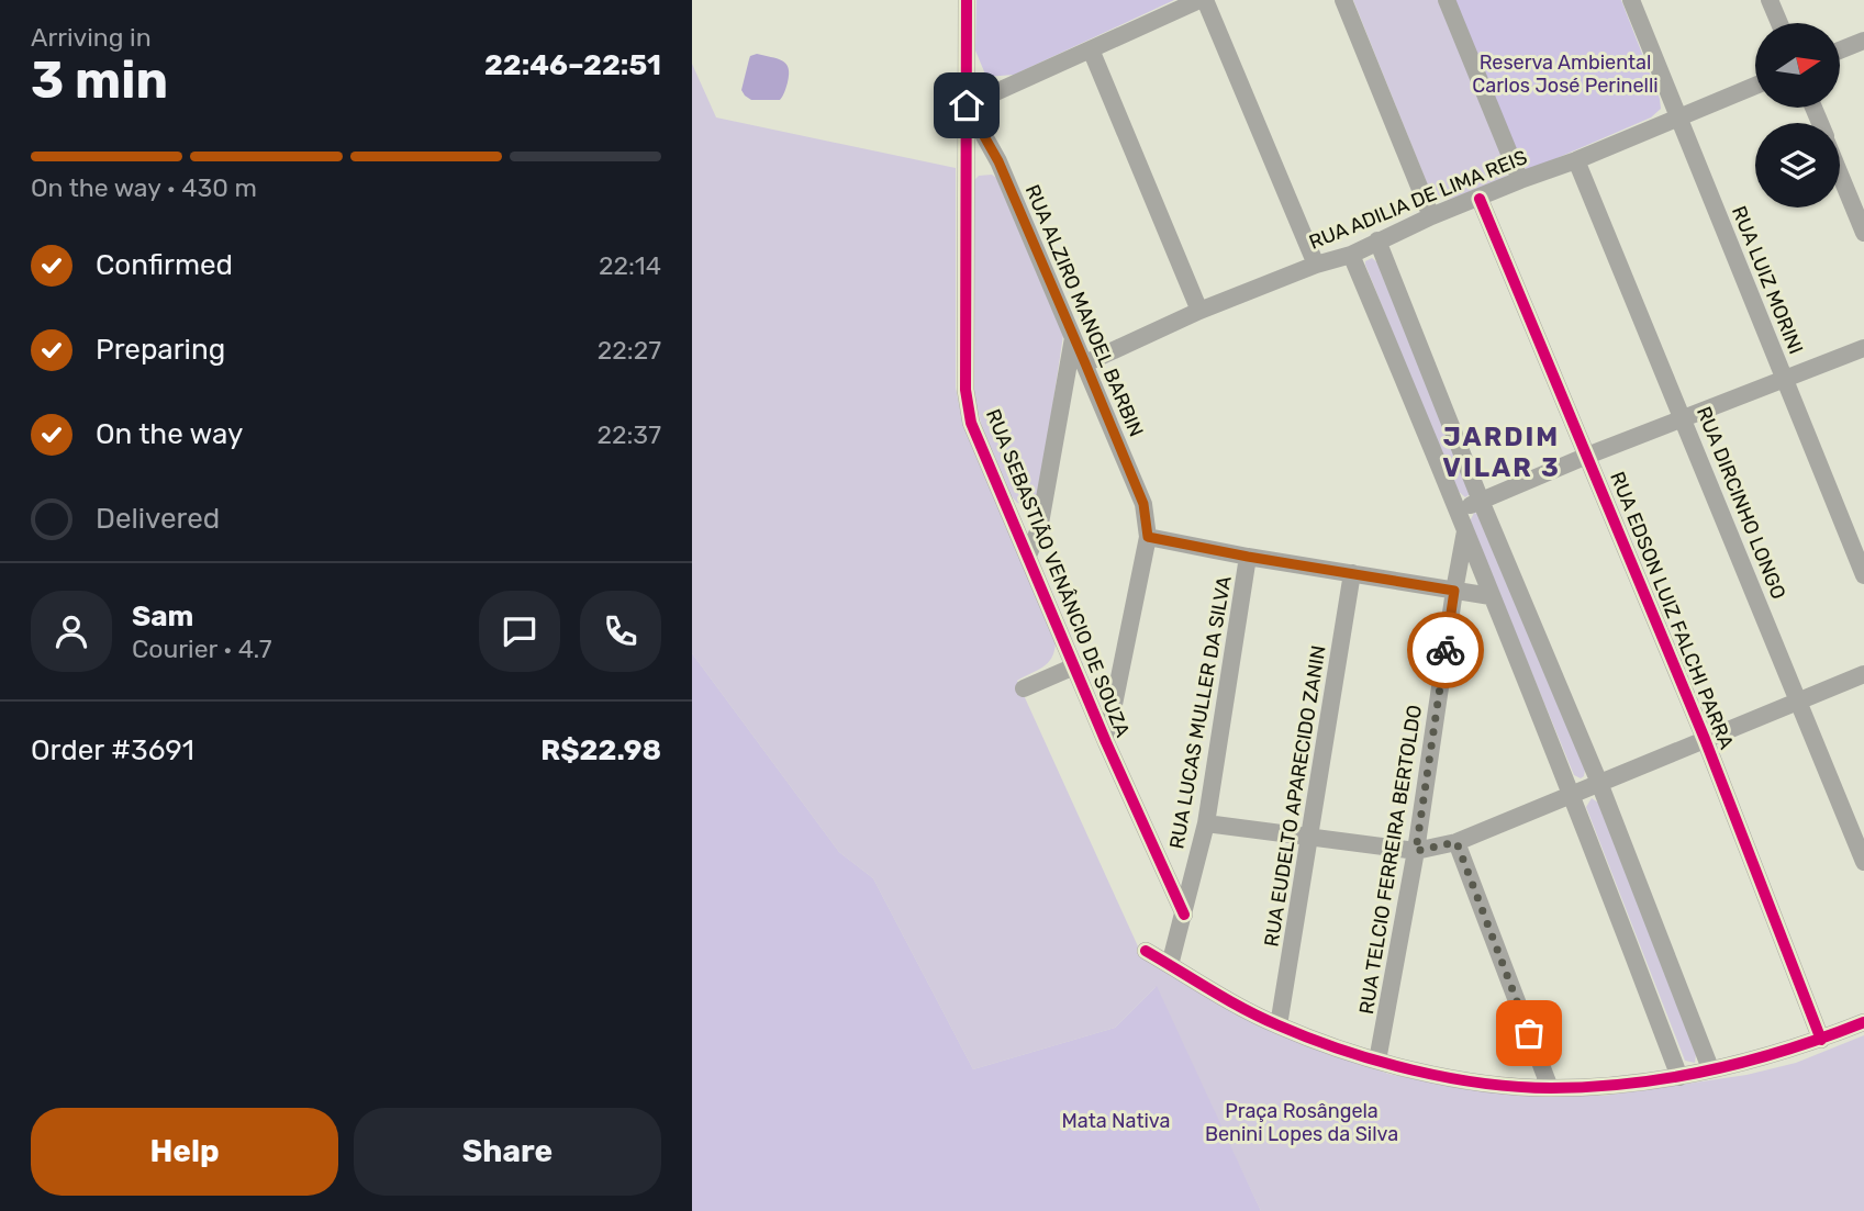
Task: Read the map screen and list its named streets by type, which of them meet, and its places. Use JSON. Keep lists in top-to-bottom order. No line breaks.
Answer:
{"streets":{"street":["RUA ADILIA DE LIMA REIS","RUA LUIZ MORINI","RUA ALZIRO MANOEL BARBIN","RUA DIRCINHO LONGO","RUA SEBASTIÃO VENÂNCIO DE SOUZA","RUA EDSON LUIZ FALCHI PARRA","RUA LUCAS MULLER DA SILVA","RUA EUDELTO APARECIDO ZANIN","RUA TELCIO FERREIRA BERTOLDO"]},"crossings":[["RUA ADILIA DE LIMA REIS","RUA LUIZ MORINI"],["RUA ADILIA DE LIMA REIS","RUA ALZIRO MANOEL BARBIN"],["RUA ADILIA DE LIMA REIS","RUA DIRCINHO LONGO"],["RUA ADILIA DE LIMA REIS","RUA EDSON LUIZ FALCHI PARRA"],["RUA ALZIRO MANOEL BARBIN","RUA SEBASTIÃO VENÂNCIO DE SOUZA"],["RUA SEBASTIÃO VENÂNCIO DE SOUZA","RUA LUCAS MULLER DA SILVA"]],"districts":["JARDIM VILAR 3"],"parks":["Reserva Ambiental Carlos José Perinelli","Praça Rosângela Benini Lopes da Silva","Mata Nativa"],"north":"right","page":{"heading":["3 min","Arriving in","22:46–22:51"],"panel":["Sam","Courier · 4.7","Order #3691","R$22.98"],"bar":"On the way · 430 m","list":[["Confirmed","22:14"],["Preparing","22:27"],["On the way","22:37"],"Delivered"],"buttons":["Help","Share"]}}
